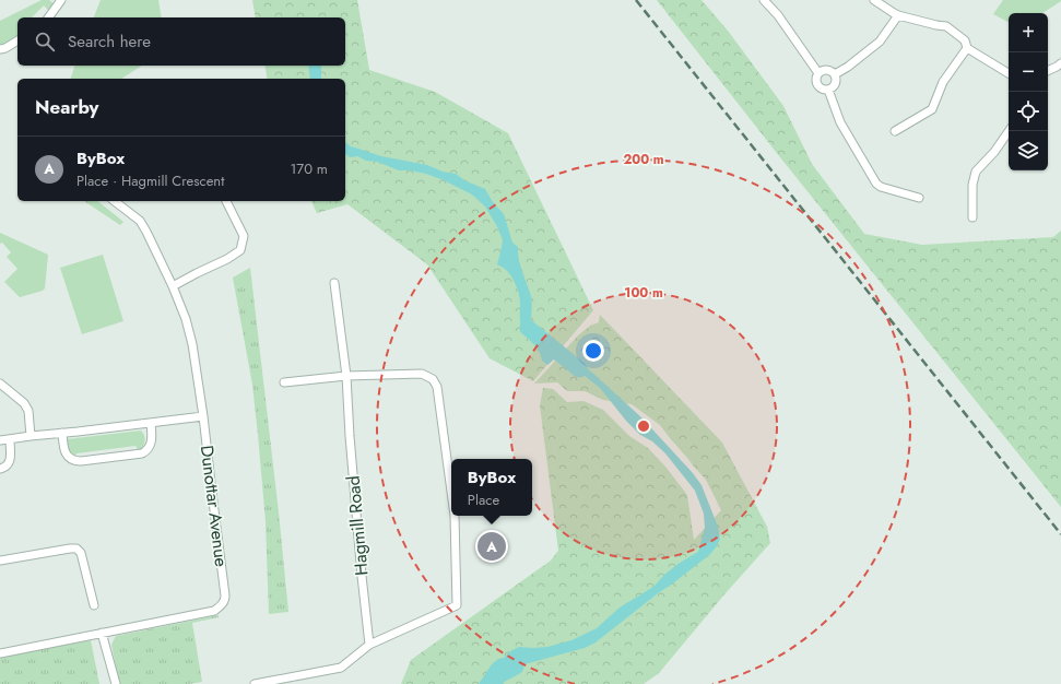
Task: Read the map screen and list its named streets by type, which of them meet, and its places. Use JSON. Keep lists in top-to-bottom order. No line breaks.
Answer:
{"streets":{"street":["Dunottar Avenue","Hagmill Road"]},"page":{"map_buttons":["+","−"],"search":"Search here","heading":"Nearby","list":[{"mark":"A","name":"ByBox","note":"Place · Hagmill Crescent","value":"170 m"}],"popup":["ByBox","Place"],"pins":"A"},"rings":["200 m","100 m"]}
